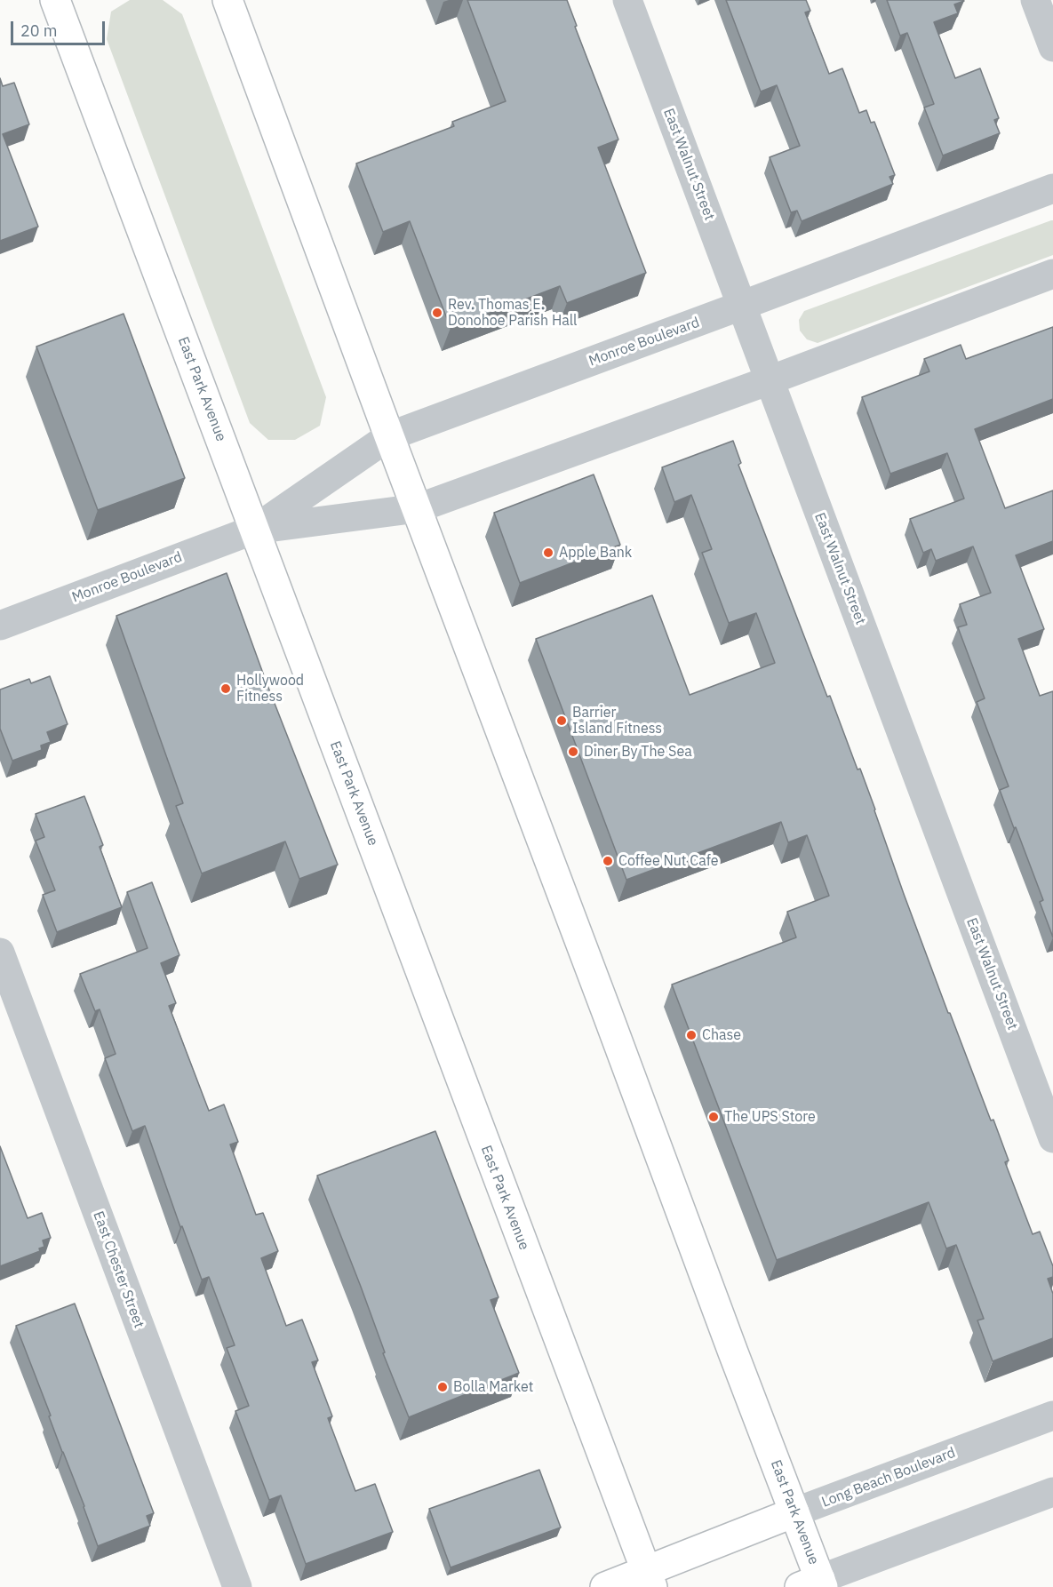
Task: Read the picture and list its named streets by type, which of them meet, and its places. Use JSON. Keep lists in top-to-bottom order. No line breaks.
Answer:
{"streets":{"main road":["East Park Avenue","Long Beach Boulevard"],"street":["East Walnut Street","Monroe Boulevard","East Chester Street"]},"crossings":[["East Walnut Street","Monroe Boulevard"],["Monroe Boulevard","East Park Avenue"],["East Park Avenue","Long Beach Boulevard"]],"places":["Rev. Thomas E. Donohoe Parish Hall","Apple Bank","Hollywood Fitness","Barrier Island Fitness","Diner By The Sea","Coffee Nut Cafe","Chase","The UPS Store","Bolla Market"],"scale_bar":"20 m"}
